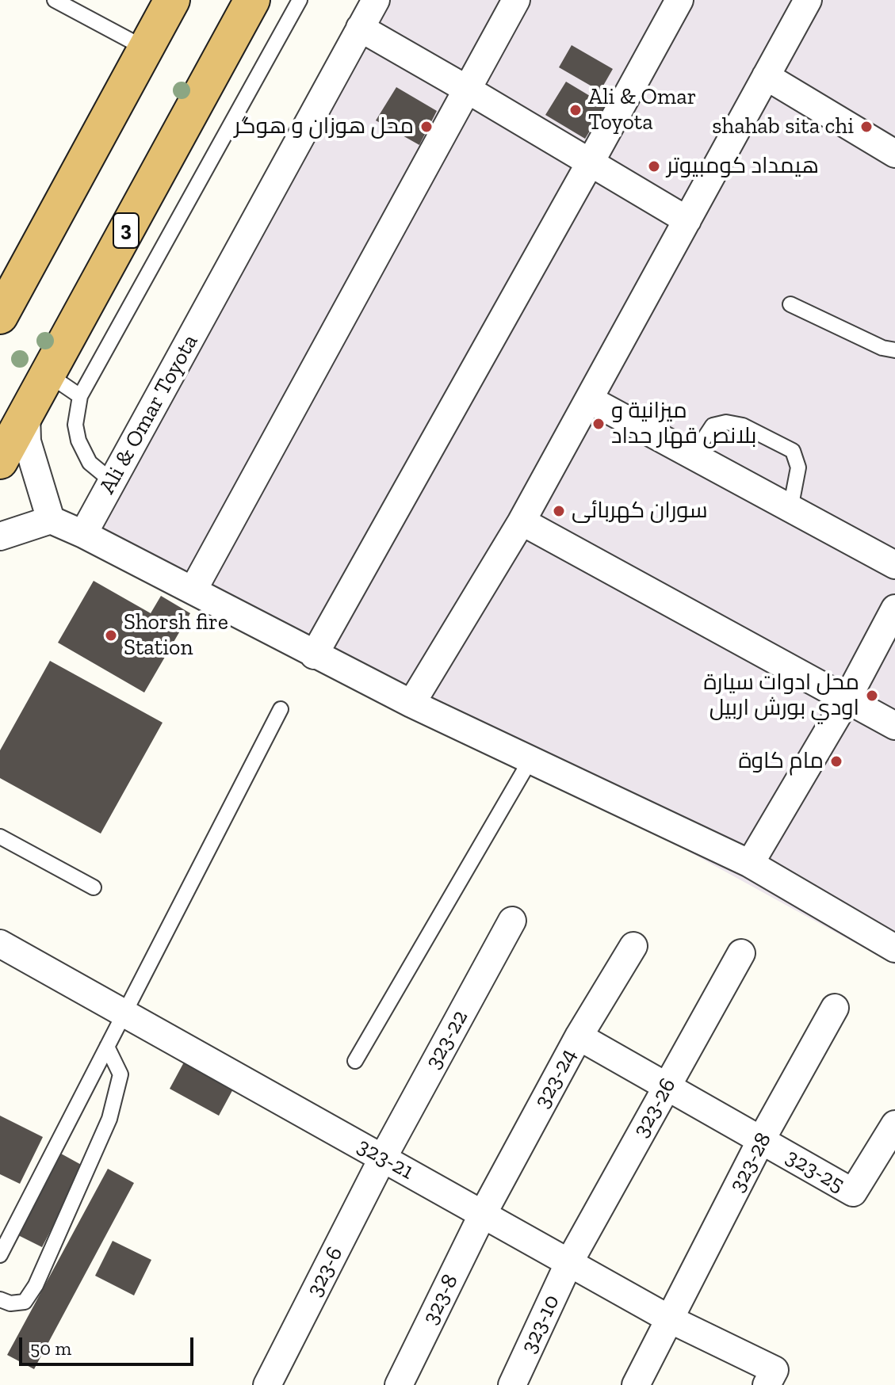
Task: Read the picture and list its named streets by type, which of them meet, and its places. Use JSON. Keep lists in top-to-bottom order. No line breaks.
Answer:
{"streets":{"highway":["3"],"street":["Ali & Omar Toyota","323-22","323-24","323-26","323-21","323-28","323-25","323-6","323-8","323-10"]},"crossings":[["323-22","323-21"],["323-22","323-6"],["323-24","323-21"],["323-24","323-25"],["323-24","323-8"],["323-26","323-21"],["323-26","323-25"],["323-26","323-10"],["323-21","323-28"],["323-21","323-6"],["323-21","323-8"],["323-21","323-10"],["323-28","323-25"]],"places":["Ali & Omar Toyota","محل هوزان و هوگر","shahab sita chi","هيمداد كومبيوتر","ميزانية و بلانص قهار حداد","سوران کهربائی","Shorsh fire Station","محل ادوات سيارة اودي بورش اربيل","مام كاوة"],"scale_bar":"50 m"}
